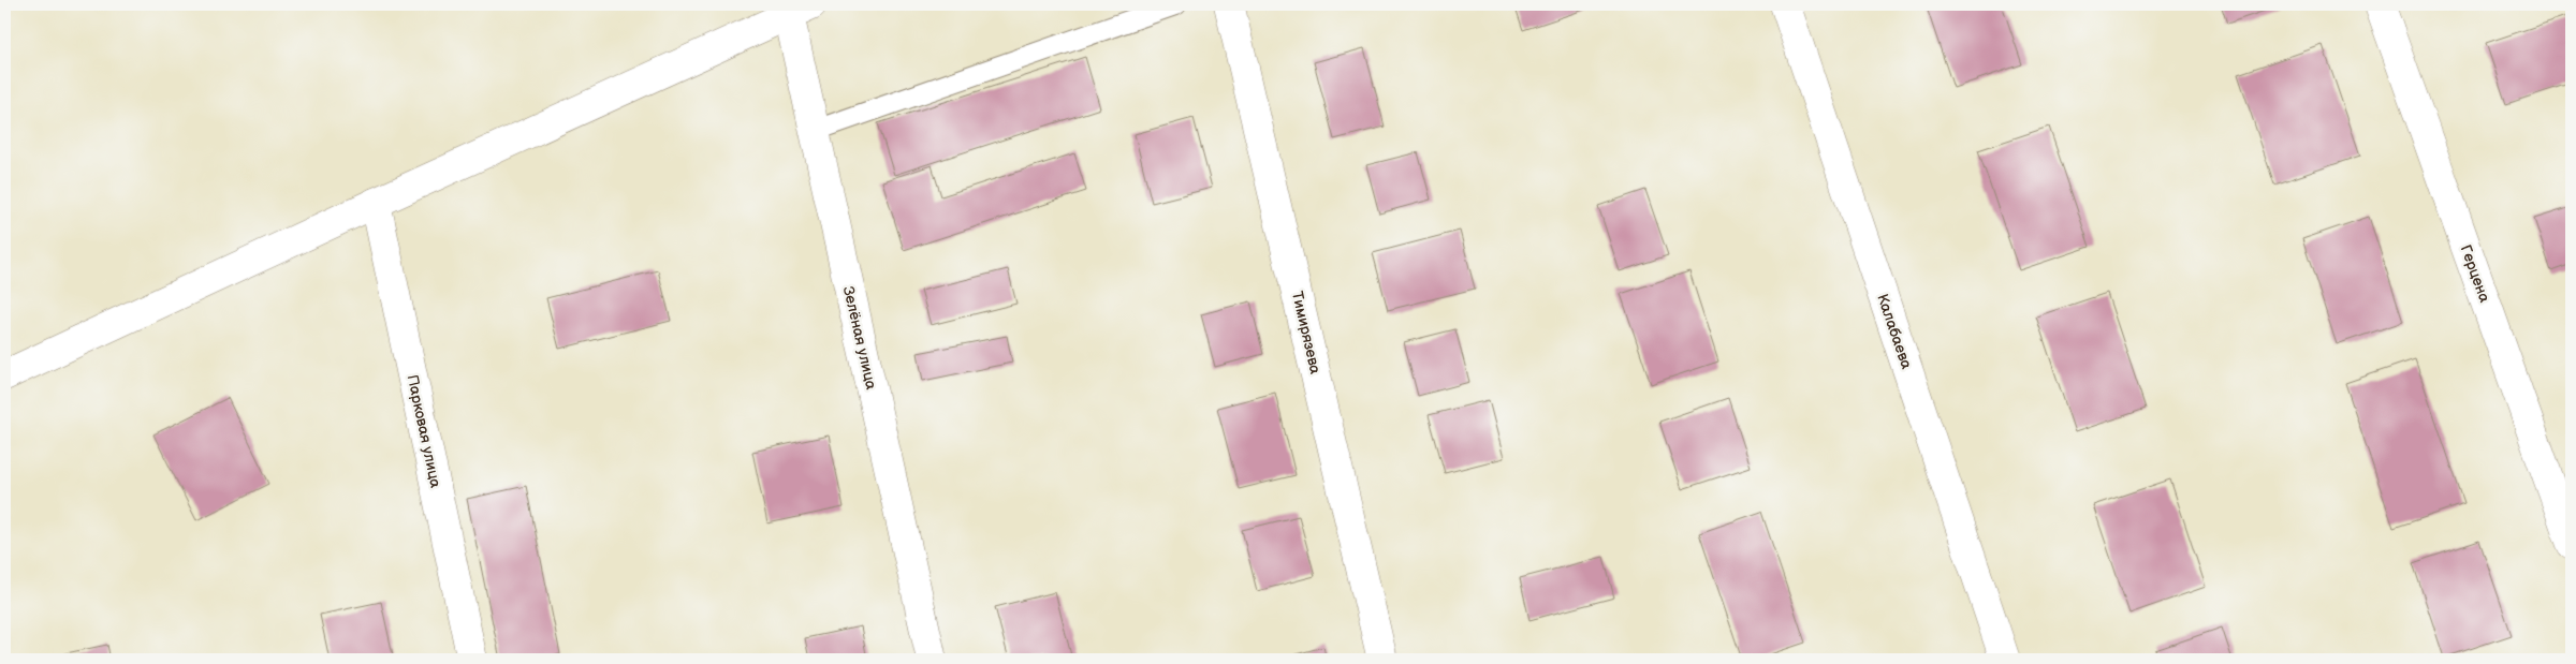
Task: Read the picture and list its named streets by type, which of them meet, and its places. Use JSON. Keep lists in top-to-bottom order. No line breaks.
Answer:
{"streets":{"main road":["Герцена","Калабаева","Тимирязева","Зелёная улица","Парковая улица"]}}
